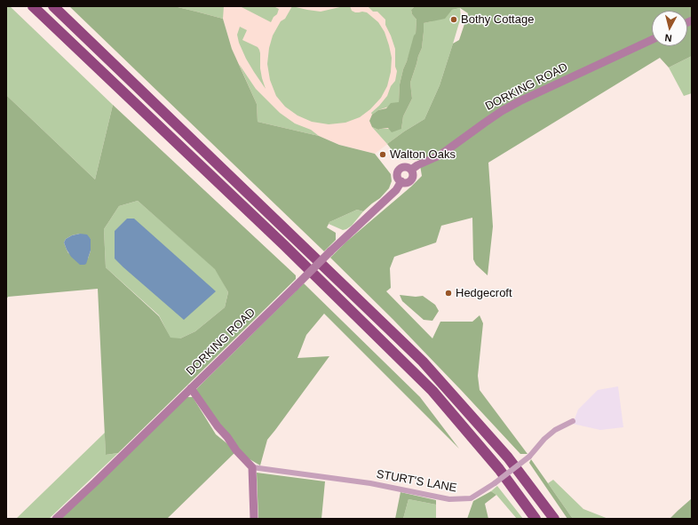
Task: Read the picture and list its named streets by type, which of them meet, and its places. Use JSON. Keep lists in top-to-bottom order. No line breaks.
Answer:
{"streets":{"main road":["DORKING ROAD"],"street":["STURT'S LANE"]},"places":["Bothy Cottage","Walton Oaks","Hedgecroft"],"north":"bottom"}
